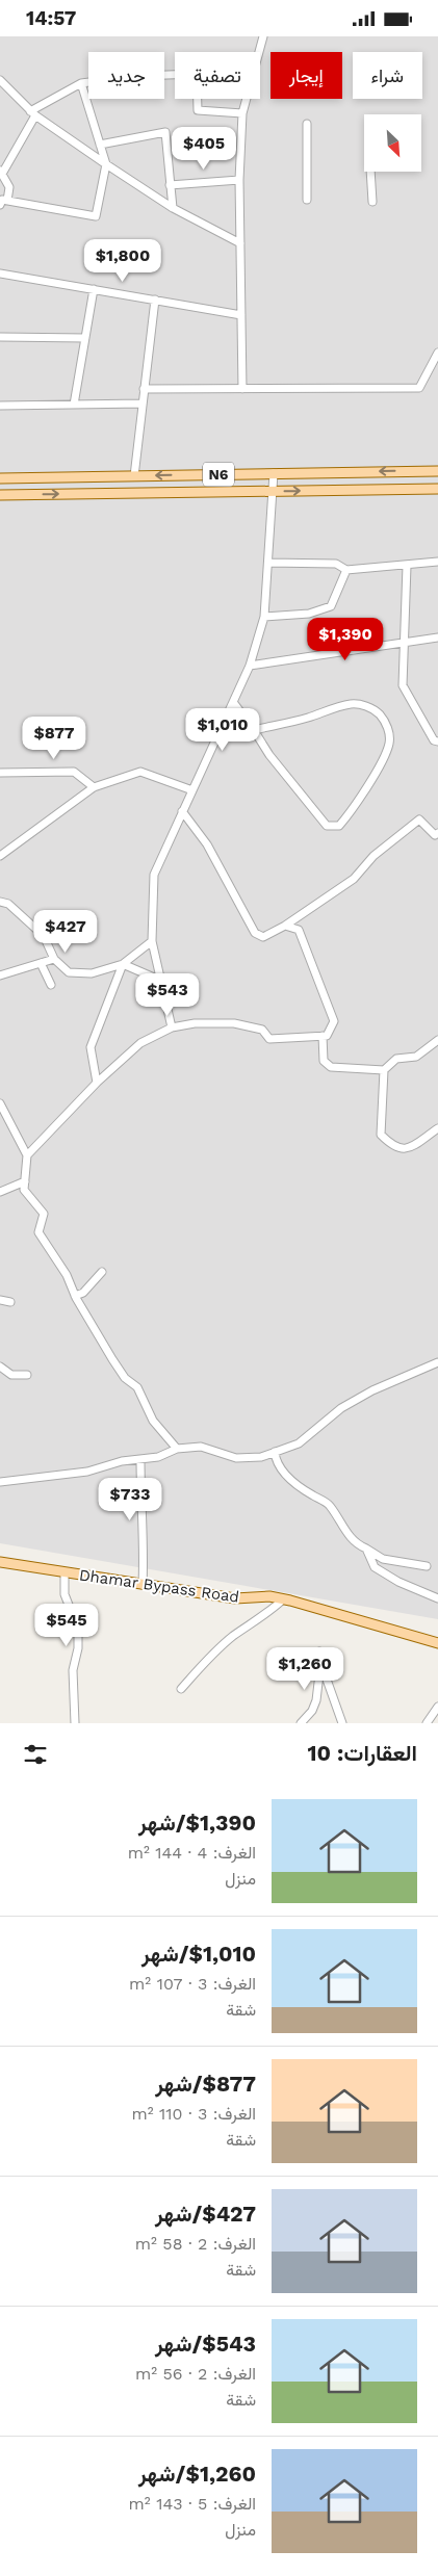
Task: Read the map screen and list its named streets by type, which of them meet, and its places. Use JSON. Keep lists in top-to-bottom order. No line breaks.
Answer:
{"streets":{"main road":["N6","Dhamar Bypass Road"]},"north":"bottom right","page":{"status":"14:57","chip":["شراء","إيجار","تصفية","جديد"],"price":["$405","$1,800","$1,390","$1,010","$877","$427","$543","$733","$545","$1,260"],"heading":"العقارات: 10","list":[{"name":"$1,390/شهر","note":"الغرف: 4 · 144 m² · منزل"},{"name":"$1,010/شهر","note":"الغرف: 3 · 107 m² · شقة"},{"name":"$877/شهر","note":"الغرف: 3 · 110 m² · شقة"},{"name":"$427/شهر","note":"الغرف: 2 · 58 m² · شقة"},{"name":"$543/شهر","note":"الغرف: 2 · 56 m² · شقة"},{"name":"$1,260/شهر","note":"الغرف: 5 · 143 m² · منزل"}]}}
